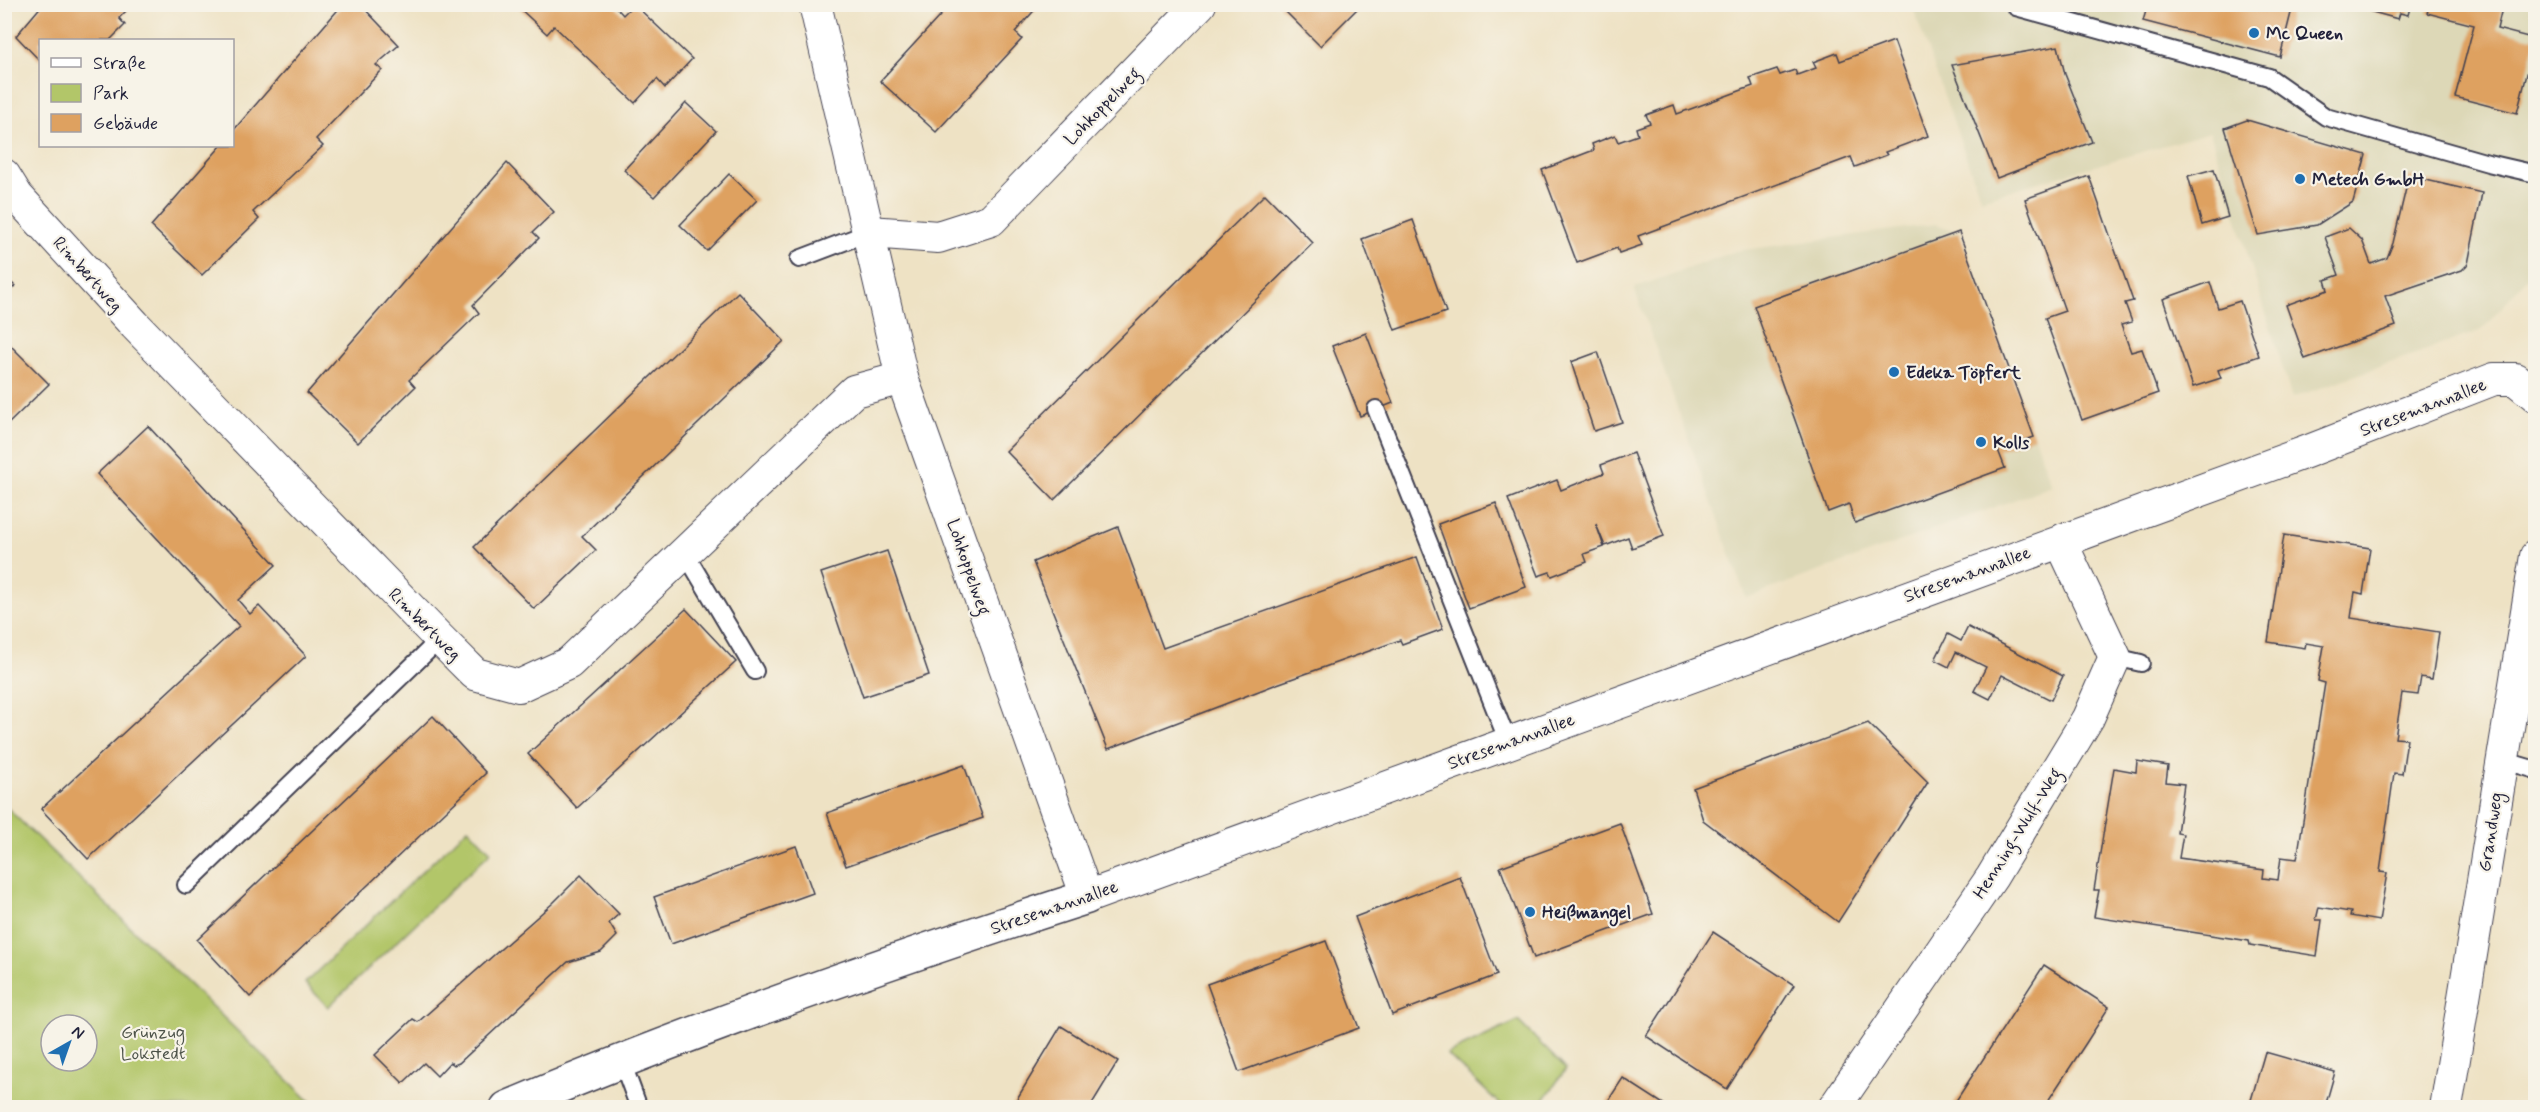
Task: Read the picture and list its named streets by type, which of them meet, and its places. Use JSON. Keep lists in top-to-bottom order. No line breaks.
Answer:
{"streets":{"street":["Lohkoppelweg","Rimbertweg","Stresemannallee","Grandweg","Henning-Wulf-Weg"]},"crossings":[["Lohkoppelweg","Rimbertweg"],["Lohkoppelweg","Stresemannallee"],["Stresemannallee","Henning-Wulf-Weg"]],"parks":["Grünzug Lokstedt"],"places":["Mc Queen","Metech GmbH","Edeka Töpfert","Kolls","Heißmangel"],"legend":["Straße","Park","Gebäude"],"north":"top right"}
